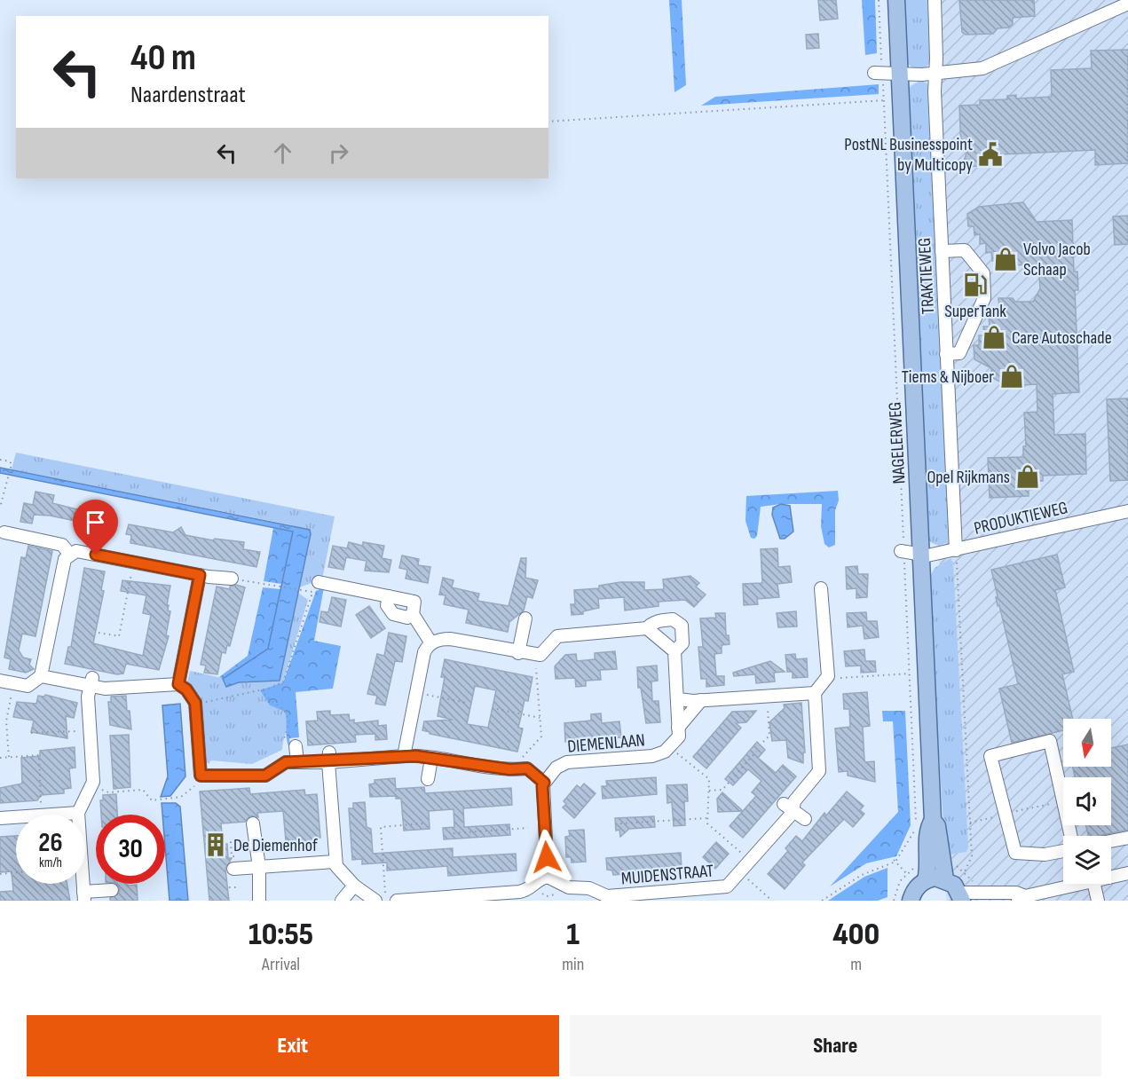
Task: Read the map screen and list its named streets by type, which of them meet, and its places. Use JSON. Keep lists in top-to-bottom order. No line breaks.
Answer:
{"streets":{"main road":["NAGELERWEG"],"street":["TRAKTIEWEG","PRODUKTIEWEG","DIEMENLAAN","MUIDENSTRAAT"]},"crossings":[["TRAKTIEWEG","PRODUKTIEWEG"],["NAGELERWEG","PRODUKTIEWEG"]],"places":{"public building":["PostNL Businesspoint by Multicopy"],"shop":["Volvo Jacob Schaap","Care Autoschade","Tiems & Nijboer","Opel Rijkmans"],"fuel station":["SuperTank"],"building":["De Diemenhof"]},"north":"bottom","page":{"turn":["40 m","Naardenstraat"],"speed":"26 km/h","limit":"30","eta":["10:55","Arrival","1","min","400","m"],"buttons":["Exit","Share"]}}
